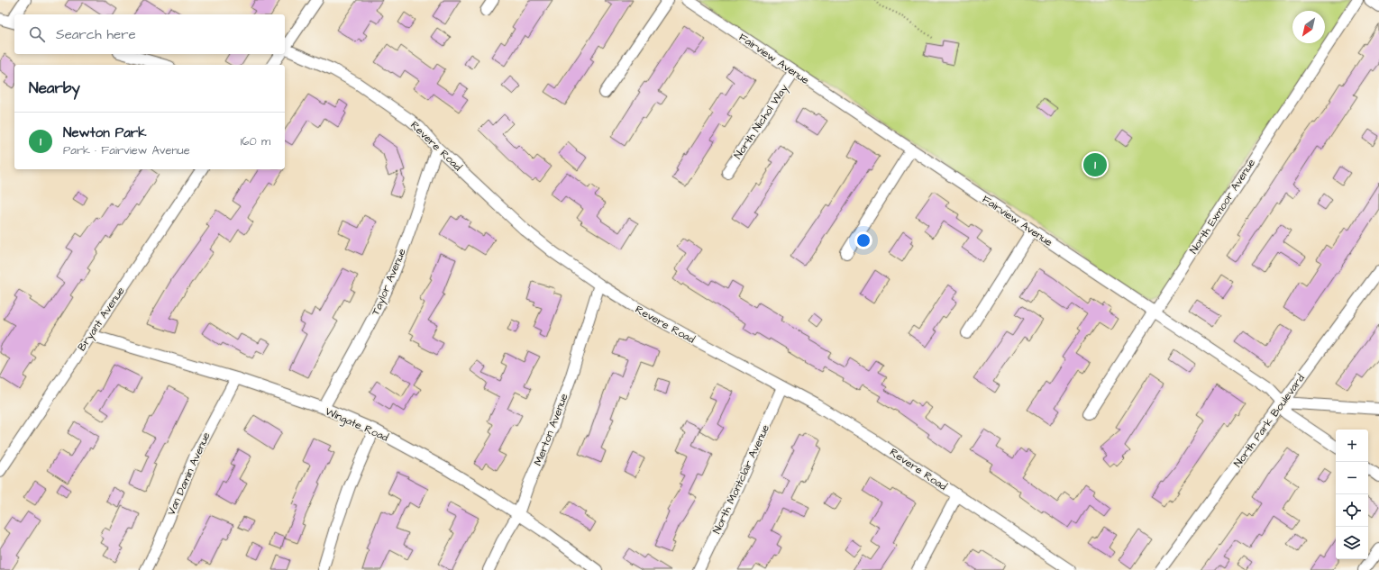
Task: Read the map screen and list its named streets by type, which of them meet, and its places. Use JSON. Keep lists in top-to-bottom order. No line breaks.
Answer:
{"streets":{"street":["Fairview Avenue","North Nichol Way","Revere Road","North Exmoor Avenue","Taylor Avenue","Bryant Avenue","North Park Boulevard","Wingate Road","Merton Avenue","Van Damin Avenue","North Montclair Avenue"]},"crossings":[["Fairview Avenue","North Nichol Way"],["Fairview Avenue","North Exmoor Avenue"],["Fairview Avenue","North Park Boulevard"],["Revere Road","Taylor Avenue"],["Revere Road","Merton Avenue"],["Revere Road","North Montclair Avenue"],["Taylor Avenue","Wingate Road"],["Bryant Avenue","Wingate Road"],["Wingate Road","Merton Avenue"],["Wingate Road","Van Damin Avenue"]],"north":"bottom left","page":{"search":"Search here","heading":"Nearby","list":[{"mark":"1","name":"Newton Park","note":"Park · Fairview Avenue","value":"160 m"}],"pins":"1","map_buttons":["+","−"]}}
